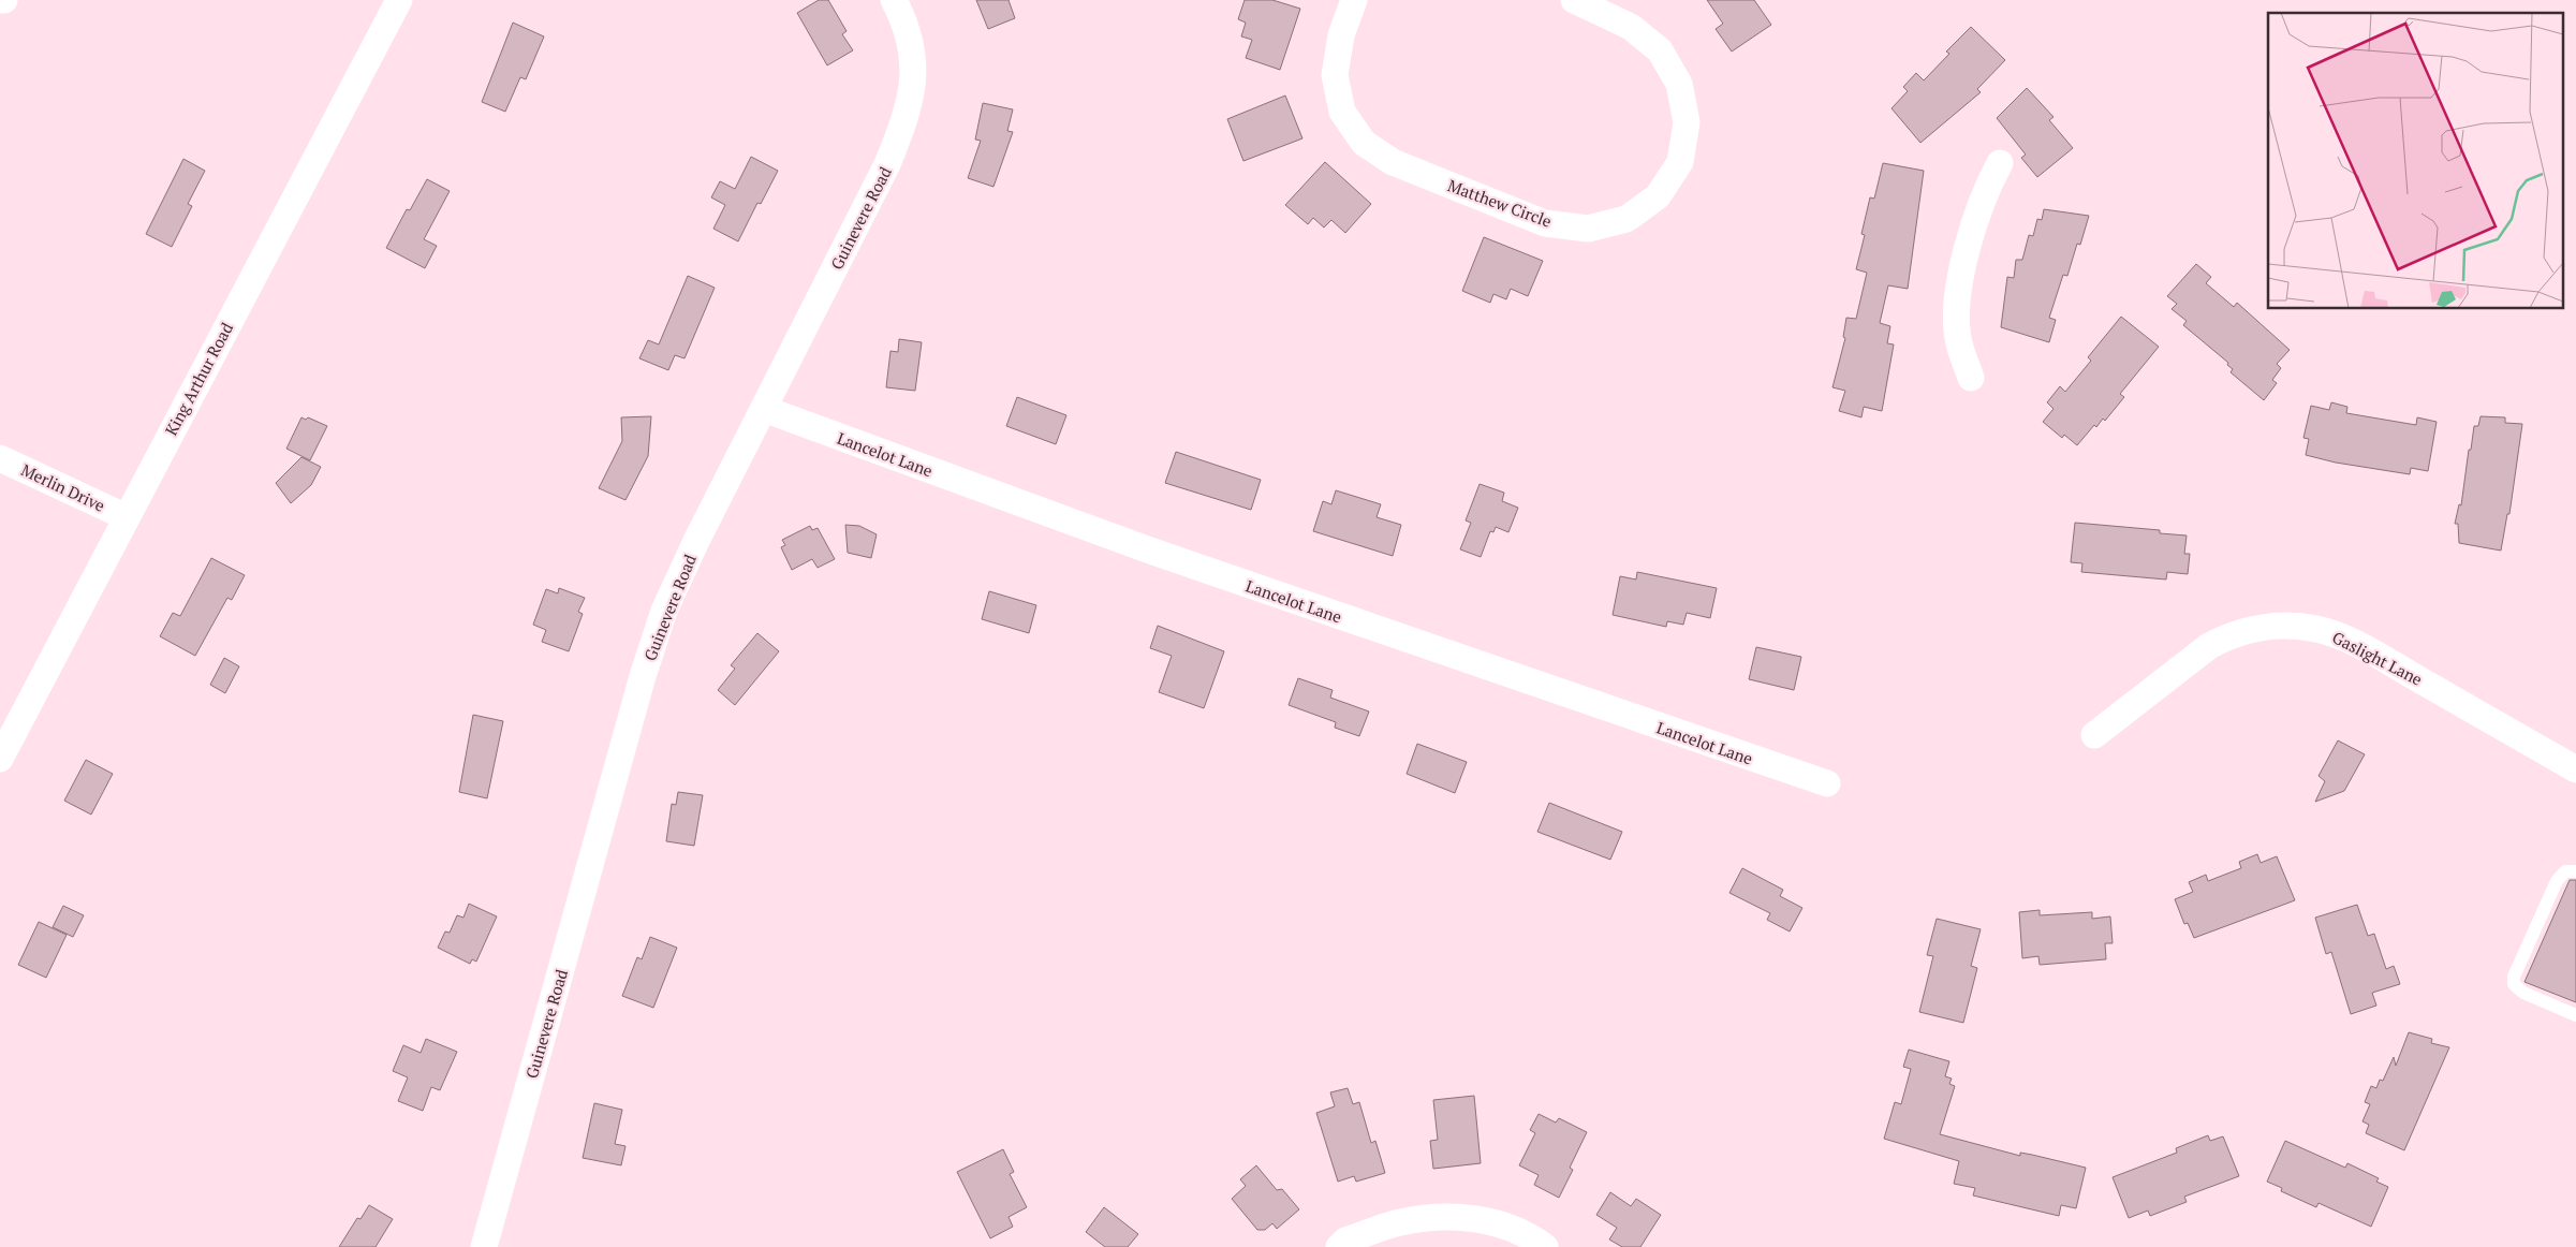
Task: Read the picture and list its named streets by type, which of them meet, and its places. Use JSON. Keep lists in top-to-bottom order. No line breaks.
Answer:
{"streets":{"street":["Matthew Circle","Guinevere Road","King Arthur Road","Lancelot Lane","Merlin Drive","Gaslight Lane"]},"crossings":[["Guinevere Road","Lancelot Lane"],["King Arthur Road","Merlin Drive"]]}
